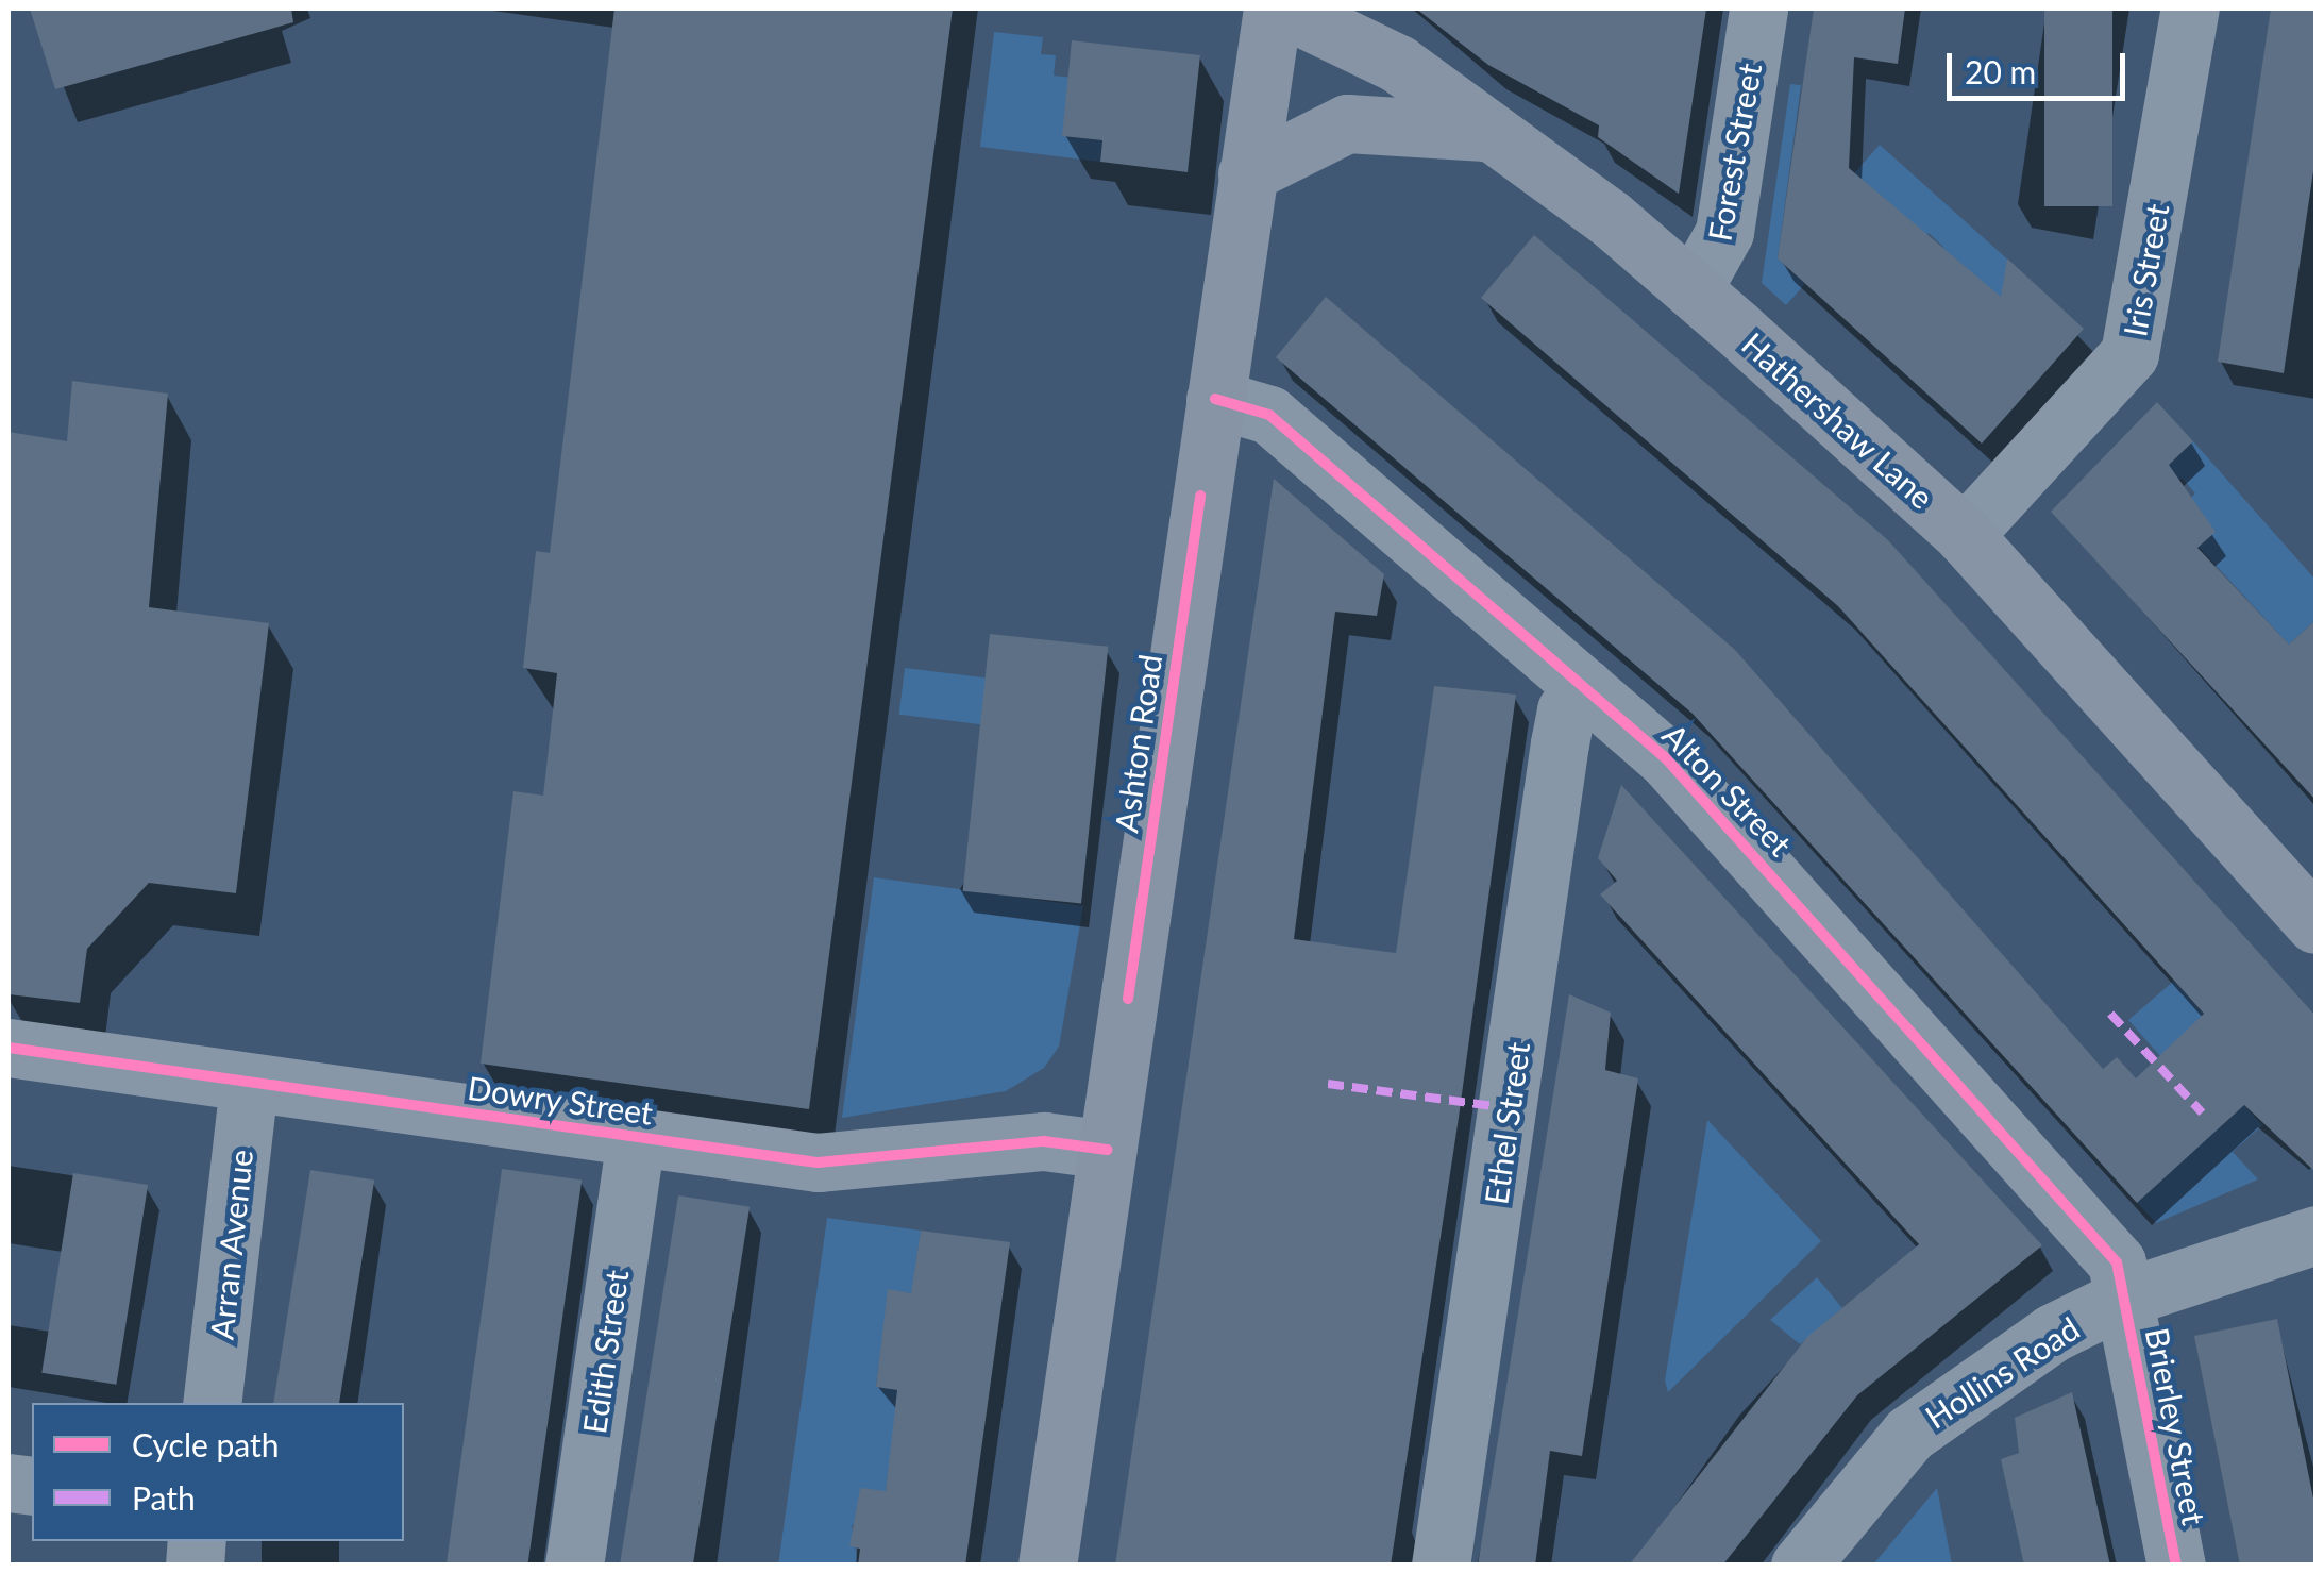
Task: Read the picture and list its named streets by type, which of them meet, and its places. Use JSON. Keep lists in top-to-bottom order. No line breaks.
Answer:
{"streets":{"main road":["Hathershaw Lane","Ashton Road"],"street":["Forest Street","Iris Street","Alton Street","Dowry Street","Ethel Street","Arran Avenue","Edith Street","Hollins Road","Brierley Street"]},"crossings":[["Forest Street","Hathershaw Lane"],["Iris Street","Hathershaw Lane"],["Ashton Road","Alton Street"],["Ashton Road","Dowry Street"],["Alton Street","Ethel Street"],["Alton Street","Hollins Road"],["Alton Street","Brierley Street"],["Dowry Street","Arran Avenue"],["Dowry Street","Edith Street"],["Hollins Road","Brierley Street"]],"legend":["Cycle path","Path"],"scale_bar":"20 m"}
